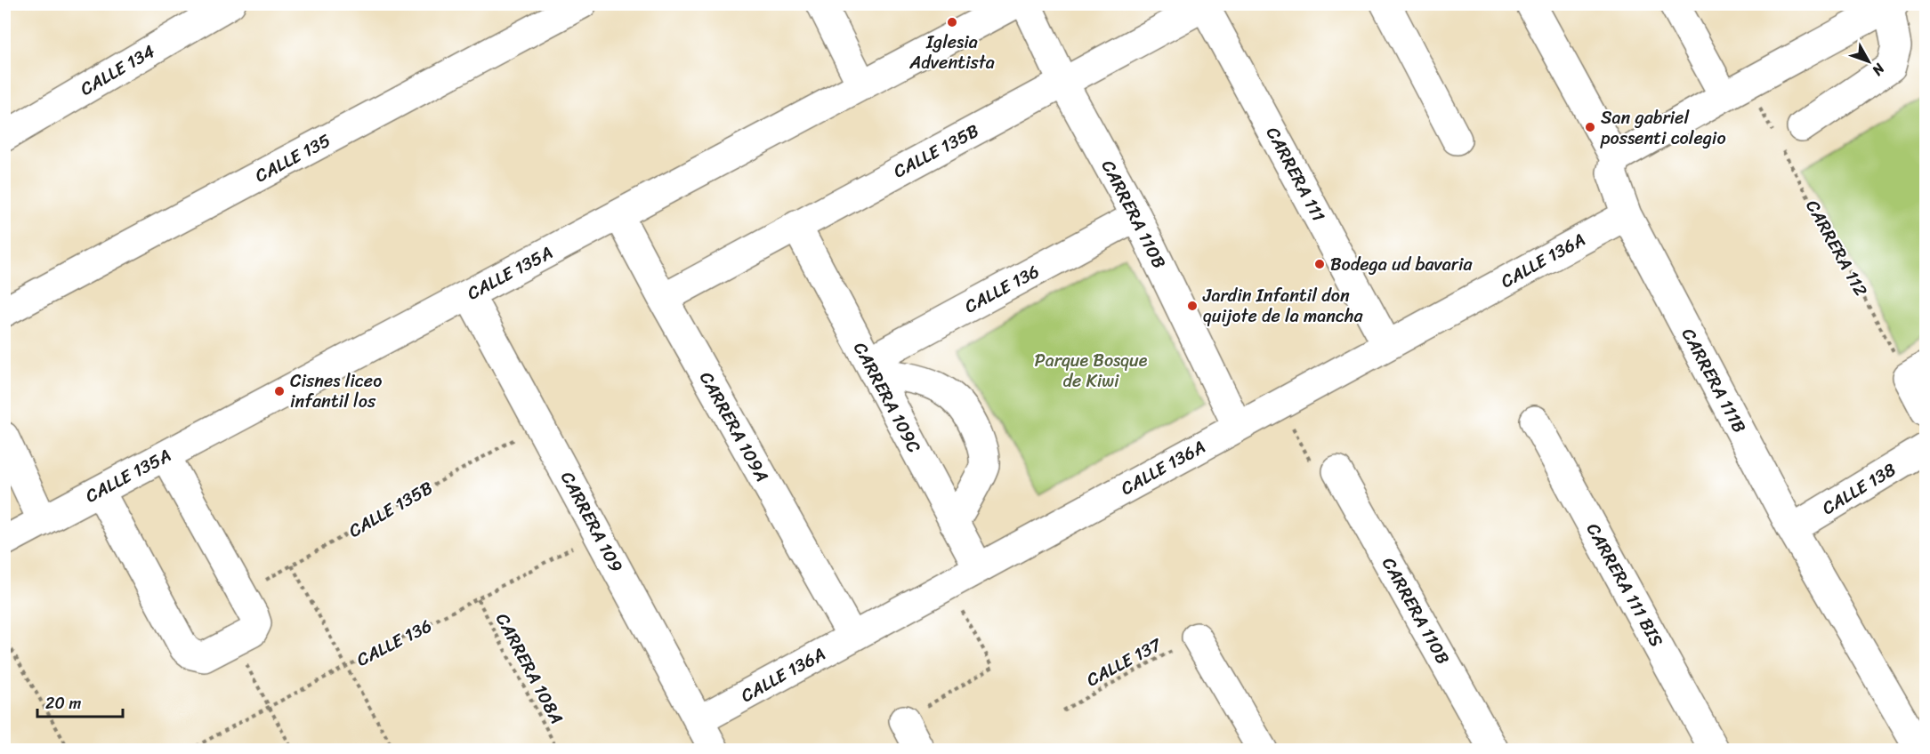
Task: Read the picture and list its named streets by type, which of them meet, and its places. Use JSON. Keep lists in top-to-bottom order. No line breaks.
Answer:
{"streets":{"street":["CALLE 134","CALLE 135B","CALLE 135","CARRERA 111","CARRERA 110B","CALLE 136A","CALLE 135A","CALLE 136","CARRERA 111B","CARRERA 109C","CARRERA 109A","CALLE 138","CARRERA 109","CARRERA 111 BIS"],"path":["CARRERA 112","CALLE 137","CARRERA 108A"]},"crossings":[["CALLE 135B","CARRERA 111"],["CALLE 135B","CARRERA 110B"],["CALLE 135B","CARRERA 109C"],["CALLE 135B","CARRERA 109A"],["CALLE 135B","CARRERA 109"],["CARRERA 111","CALLE 136A"],["CARRERA 110B","CALLE 136A"],["CARRERA 110B","CALLE 136"],["CALLE 136A","CARRERA 111B"],["CALLE 136A","CARRERA 109C"],["CALLE 136A","CARRERA 109A"],["CALLE 136A","CARRERA 109"],["CALLE 135A","CARRERA 109A"],["CALLE 135A","CARRERA 109"],["CALLE 136","CARRERA 109C"],["CALLE 136","CARRERA 109"],["CALLE 136","CARRERA 108A"],["CARRERA 111B","CALLE 138"]],"parks":["Parque Bosque de Kiwi"],"places":["Iglesia Adventista","San gabriel possenti colegio","Bodega ud bavaria","Jardin Infantil don quijote de la mancha","Cisnes liceo infantil los"],"scale_bar":"20 m","north":"bottom right"}
